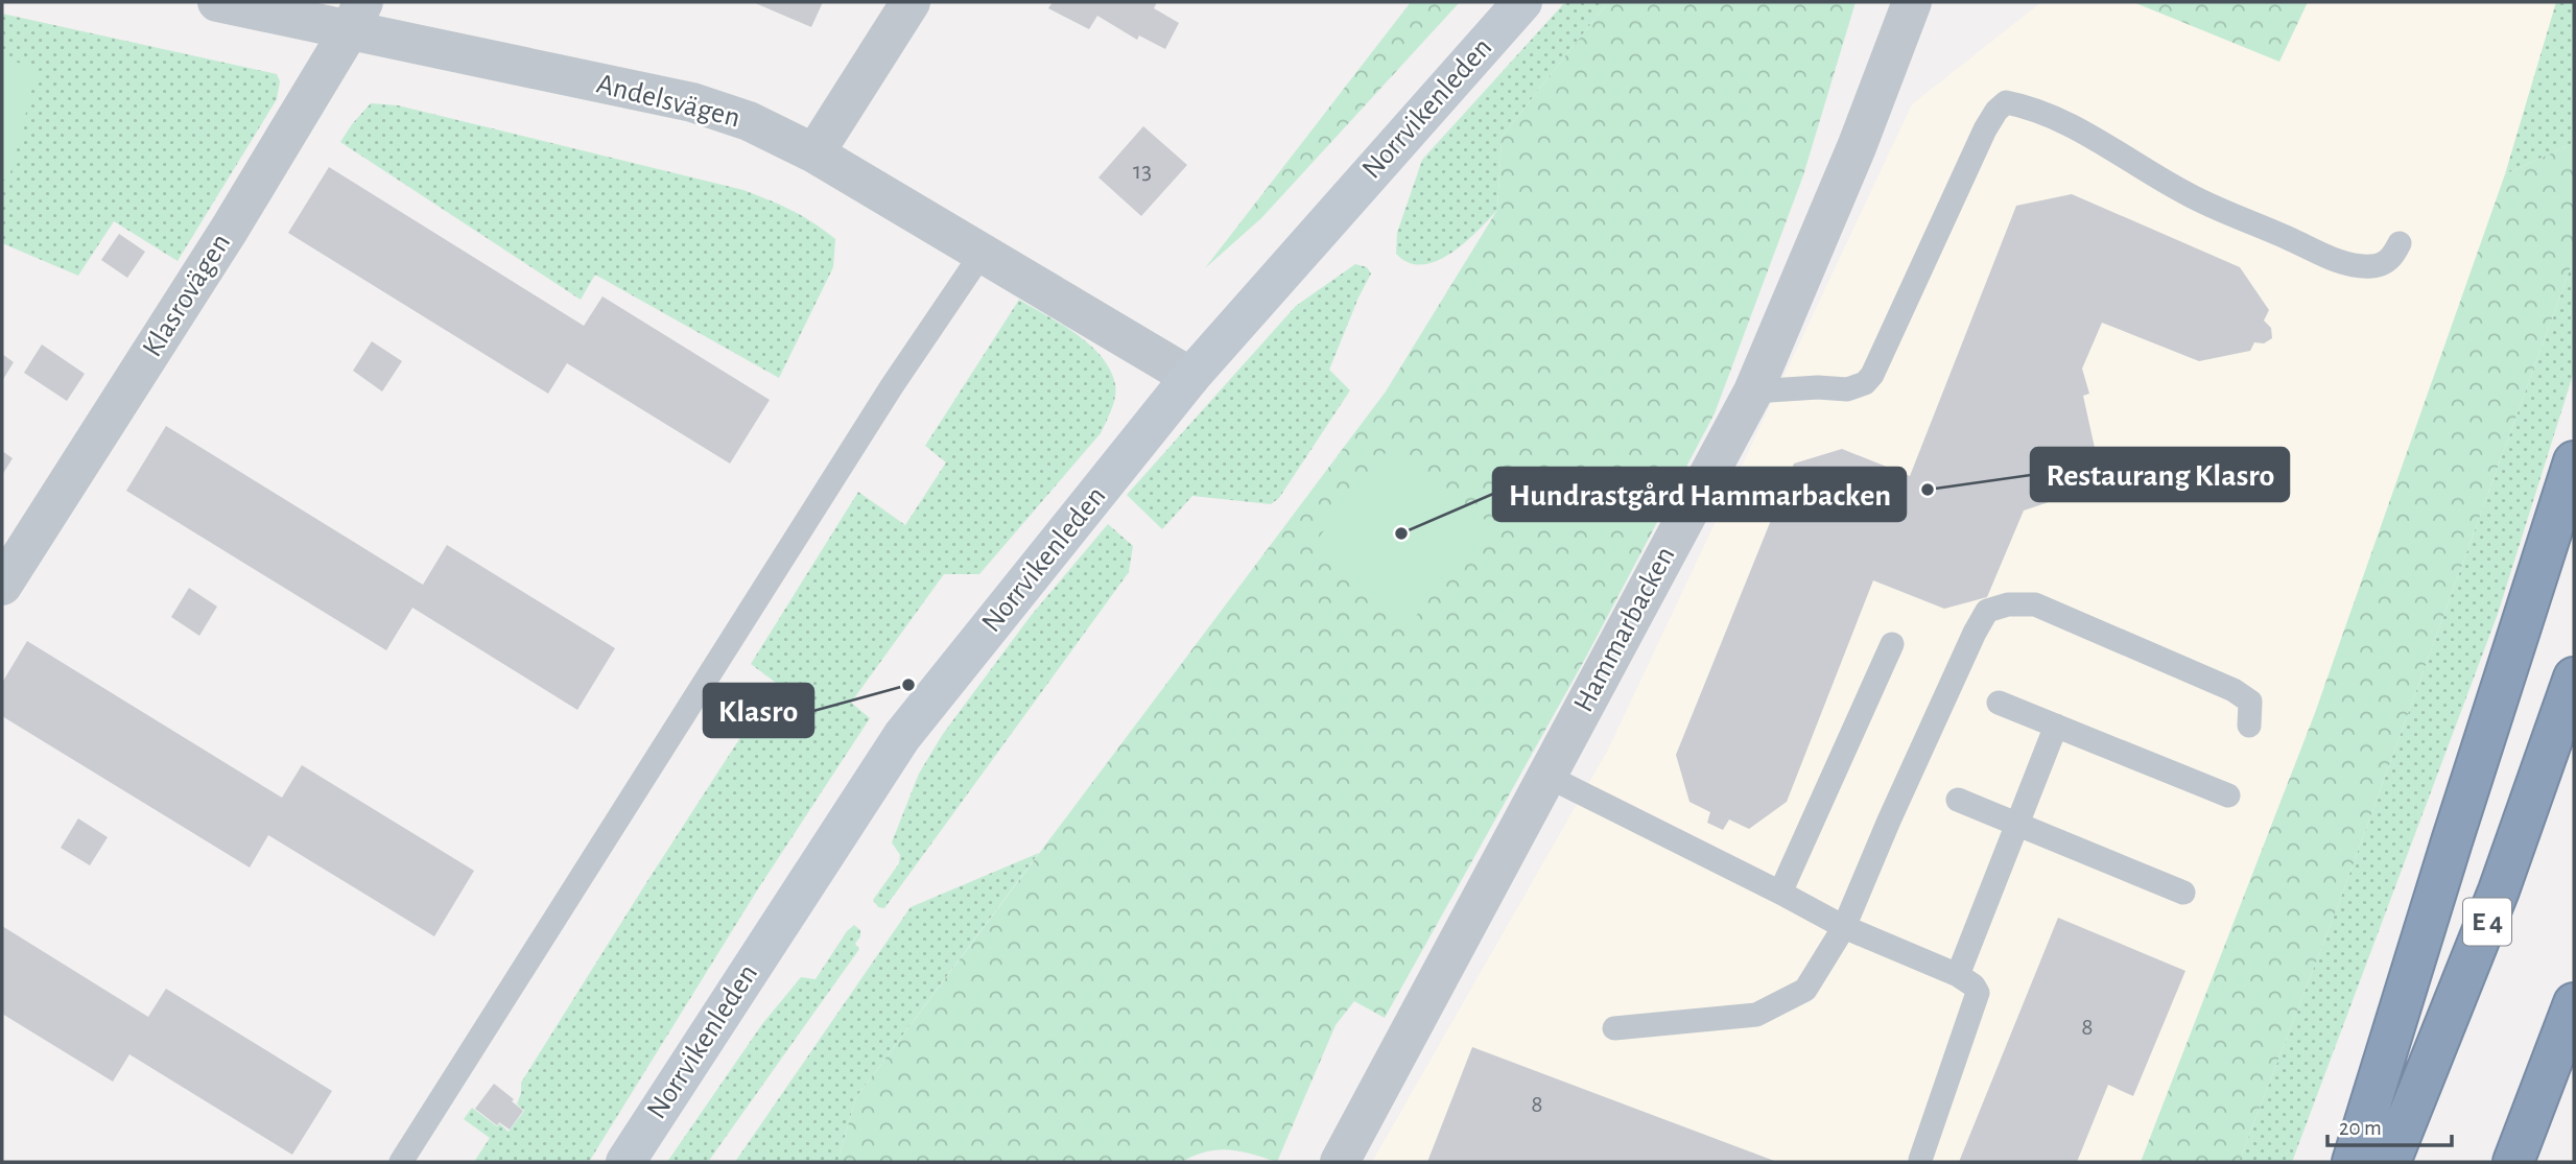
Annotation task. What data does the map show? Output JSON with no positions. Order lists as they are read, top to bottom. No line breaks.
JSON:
{"streets":{"highway":["E 4"],"main road":["Norrvikenleden"],"street":["Andelsvägen","Klasrovägen","Hammarbacken"]},"crossings":[["Andelsvägen","Norrvikenleden"],["Andelsvägen","Klasrovägen"]],"places":["Restaurang Klasro","Hundrastgård Hammarbacken","Klasro"],"house_numbers":["13","8","8"],"scale_bar":"20 m"}
